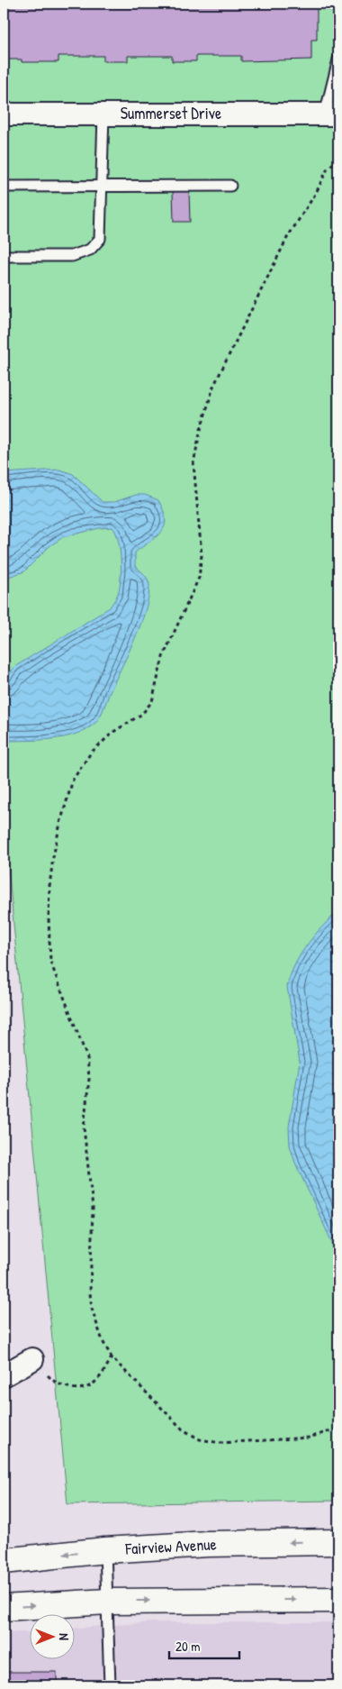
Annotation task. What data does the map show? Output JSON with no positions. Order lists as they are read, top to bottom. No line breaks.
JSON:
{"streets":{"street":["Summerset Drive","Fairview Avenue"]},"scale_bar":"20 m","north":"right"}
